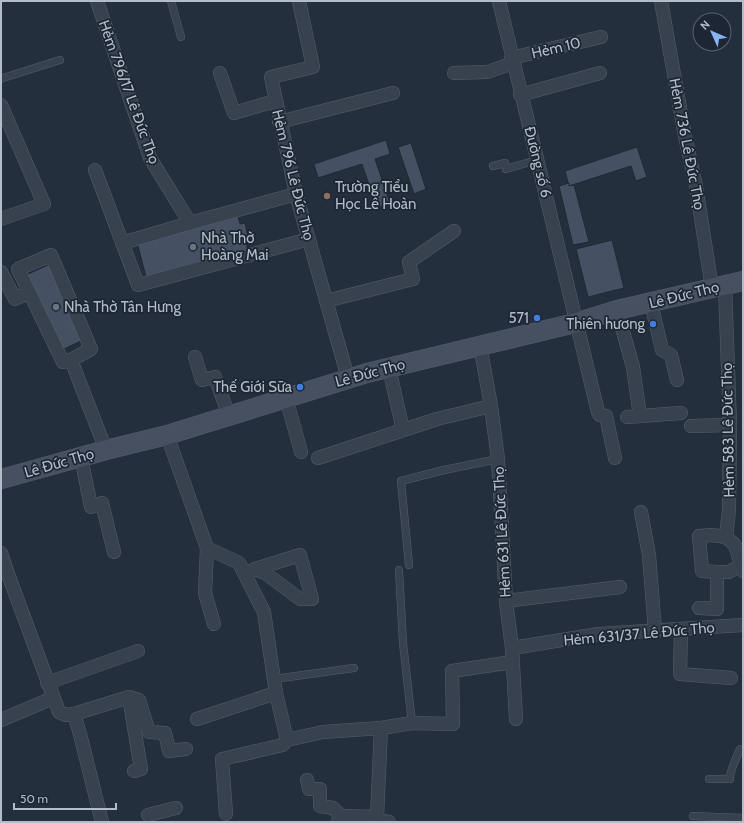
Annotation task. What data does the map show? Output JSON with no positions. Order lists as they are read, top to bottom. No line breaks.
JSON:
{"streets":{"main road":["Lê Đức Thọ"],"street":["Hẻm 10","Hẻm 796/17 Lê Đức Thọ","Hẻm 736 Lê Đức Thọ","Đường số 6","Hẻm 796 Lê Đức Thọ","Hẻm 583 Lê Đức Thọ","Hẻm 631 Lê Đức Thọ","Hẻm 631/37 Lê Đức Thọ"]},"crossings":[["Hẻm 10","Đường số 6"],["Hẻm 736 Lê Đức Thọ","Lê Đức Thọ"],["Hẻm 736 Lê Đức Thọ","Hẻm 583 Lê Đức Thọ"],["Đường số 6","Lê Đức Thọ"],["Hẻm 796 Lê Đức Thọ","Lê Đức Thọ"],["Lê Đức Thọ","Hẻm 583 Lê Đức Thọ"],["Lê Đức Thọ","Hẻm 631 Lê Đức Thọ"],["Hẻm 631 Lê Đức Thọ","Hẻm 631/37 Lê Đức Thọ"]],"places":["Trường Tiểu Học Lê Hoàn","Nhà Thờ Hoàng Mai","Nhà Thờ Tân Hưng","571","Thiên hương","Thế Giới Sữa"],"scale_bar":"50 m","north":"top left"}
